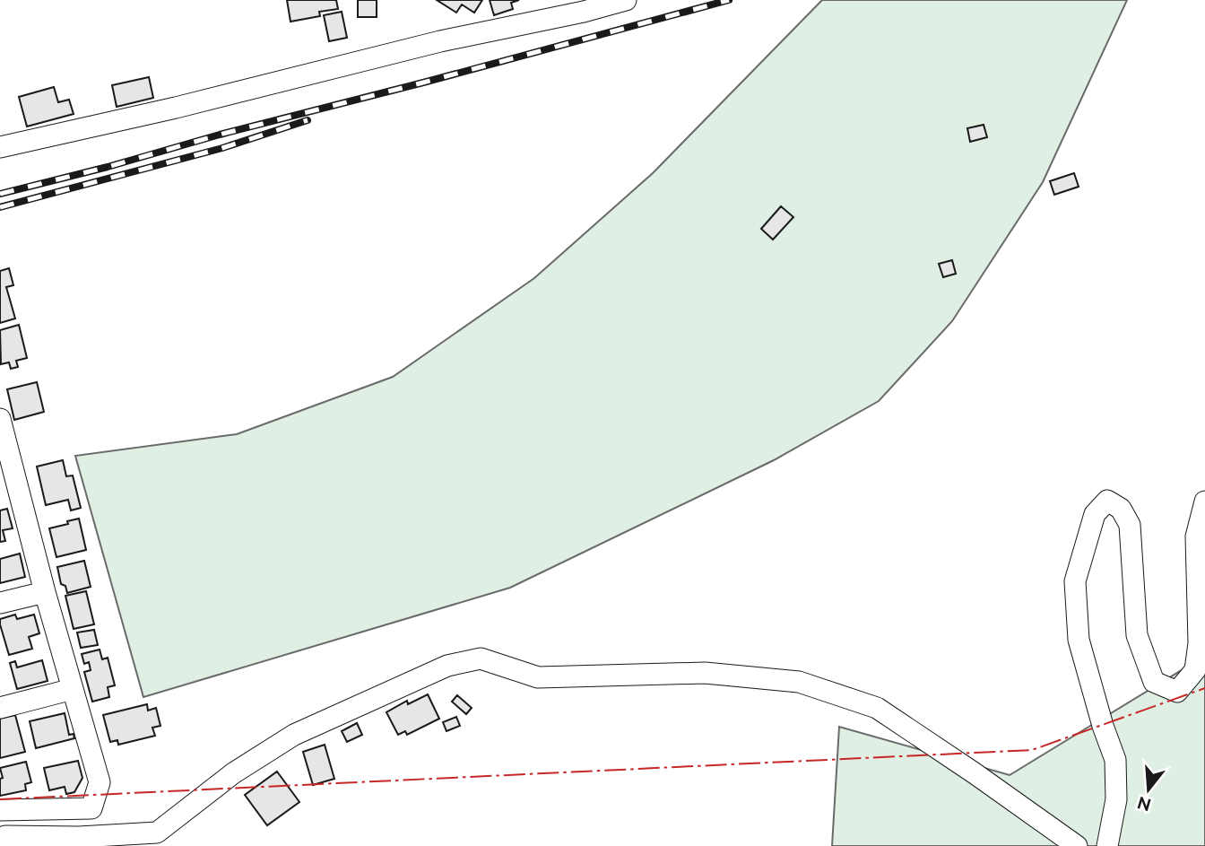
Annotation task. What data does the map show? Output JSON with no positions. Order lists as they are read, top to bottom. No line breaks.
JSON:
{"north":"bottom"}
